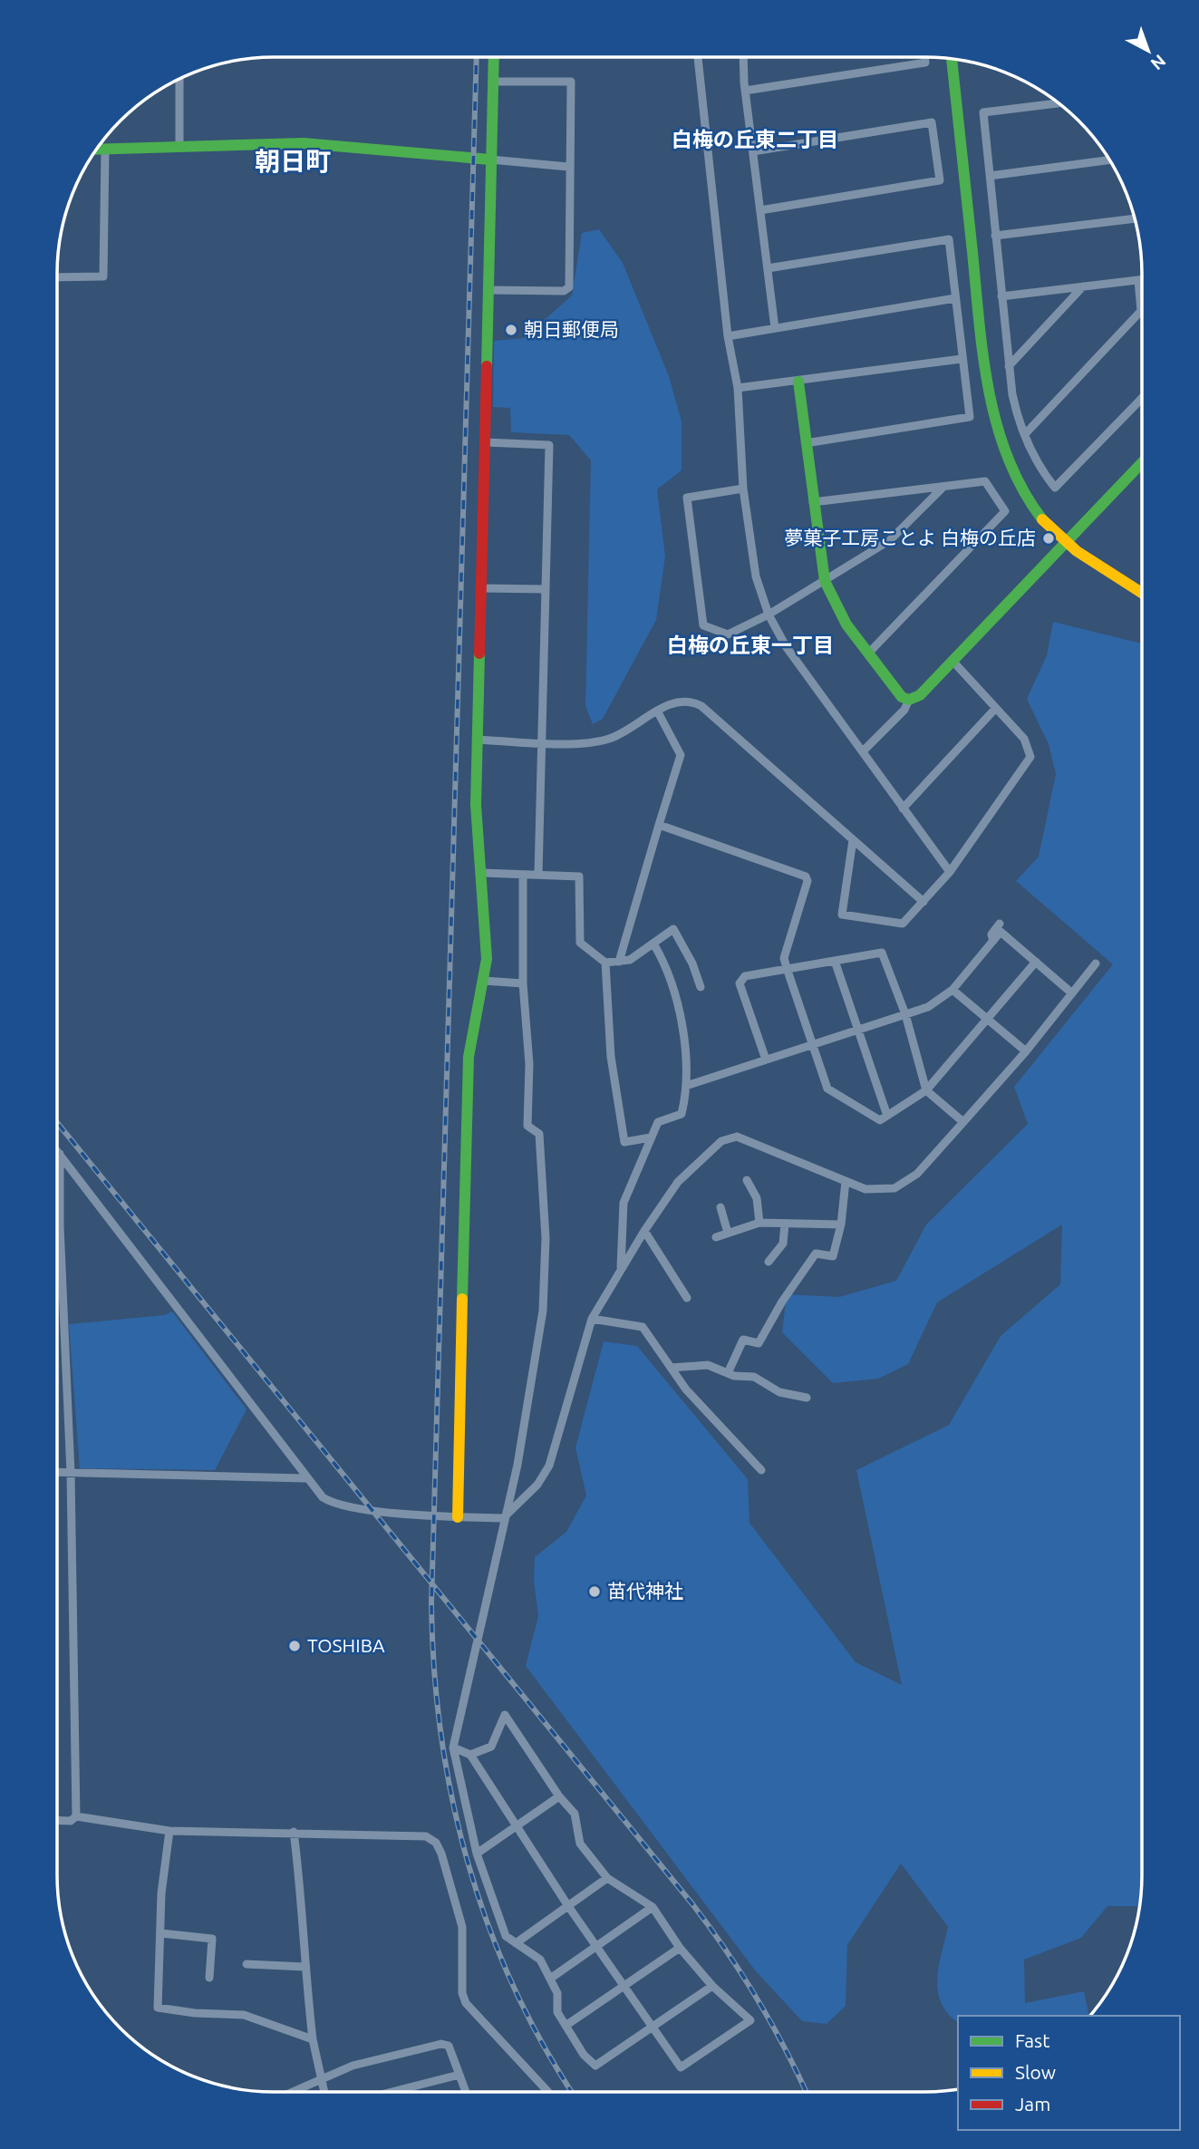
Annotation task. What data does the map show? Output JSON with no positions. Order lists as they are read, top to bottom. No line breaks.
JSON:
{"districts":["白梅の丘東二丁目","朝日町","白梅の丘東一丁目"],"places":["朝日郵便局","夢菓子工房ことよ 白梅の丘店","苗代神社","TOSHIBA"],"legend":["Fast","Slow","Jam"],"north":"bottom right"}
